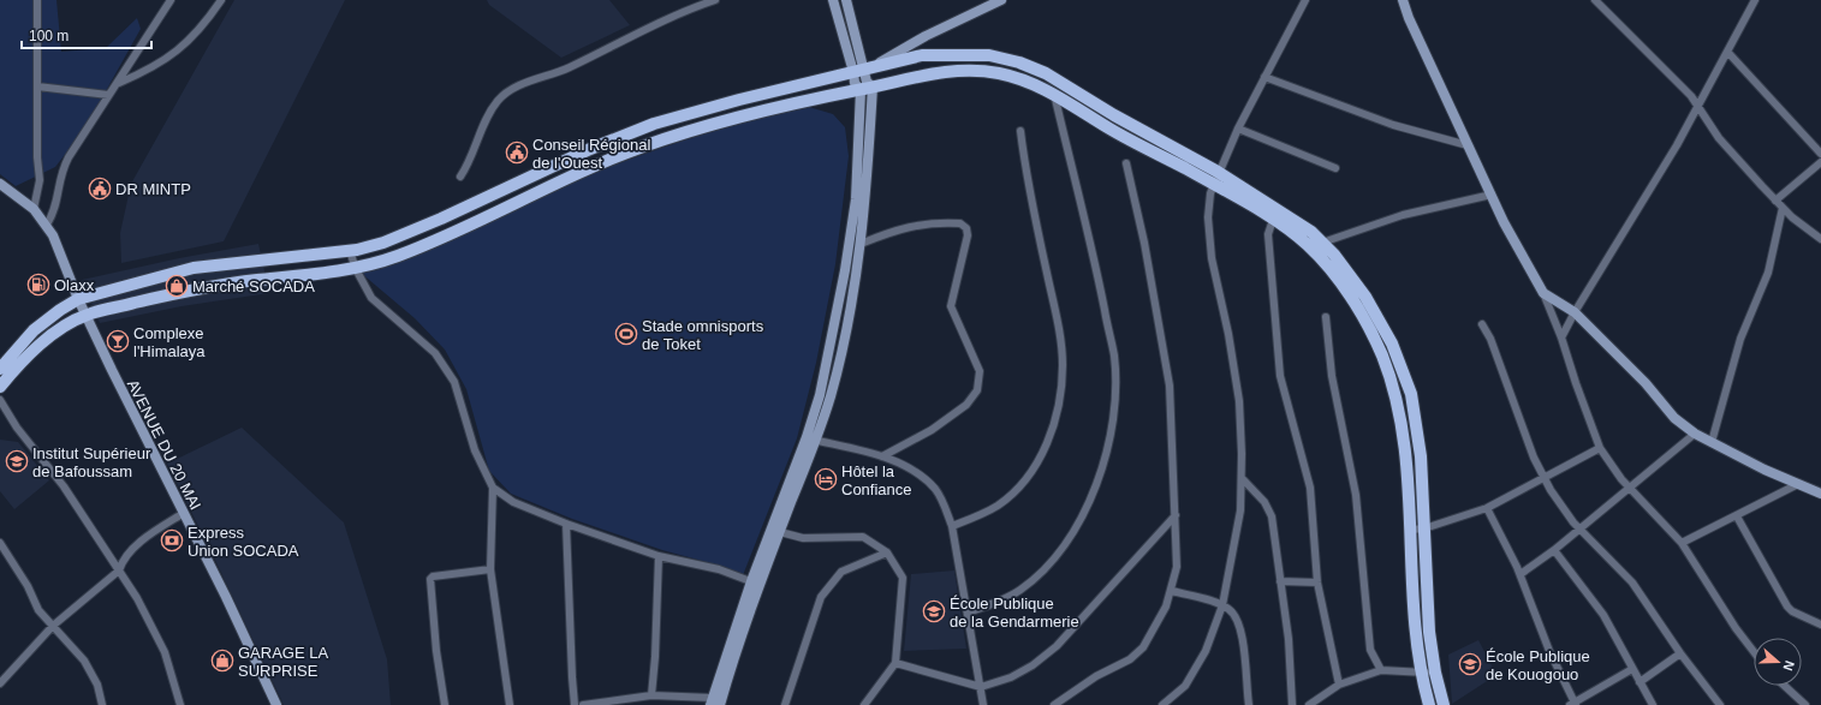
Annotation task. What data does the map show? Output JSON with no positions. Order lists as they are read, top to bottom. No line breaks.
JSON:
{"streets":{"street":["AVENUE DU 20 MAI"]},"places":{"public building":["Conseil Régional de l'Ouest","DR MINTP"],"fuel station":["Olaxx"],"shop":["Marché SOCADA","GARAGE LA SURPRISE"],"sports":["Stade omnisports de Toket"],"bar":["Complexe l'Himalaya"],"school or university":["Institut Supérieur de Bafoussam","École Publique de la Gendarmerie","École Publique de Kouogouo"],"hotel":["Hôtel la Confiance"],"bank":["Express Union SOCADA"]},"scale_bar":"100 m","north":"right"}
